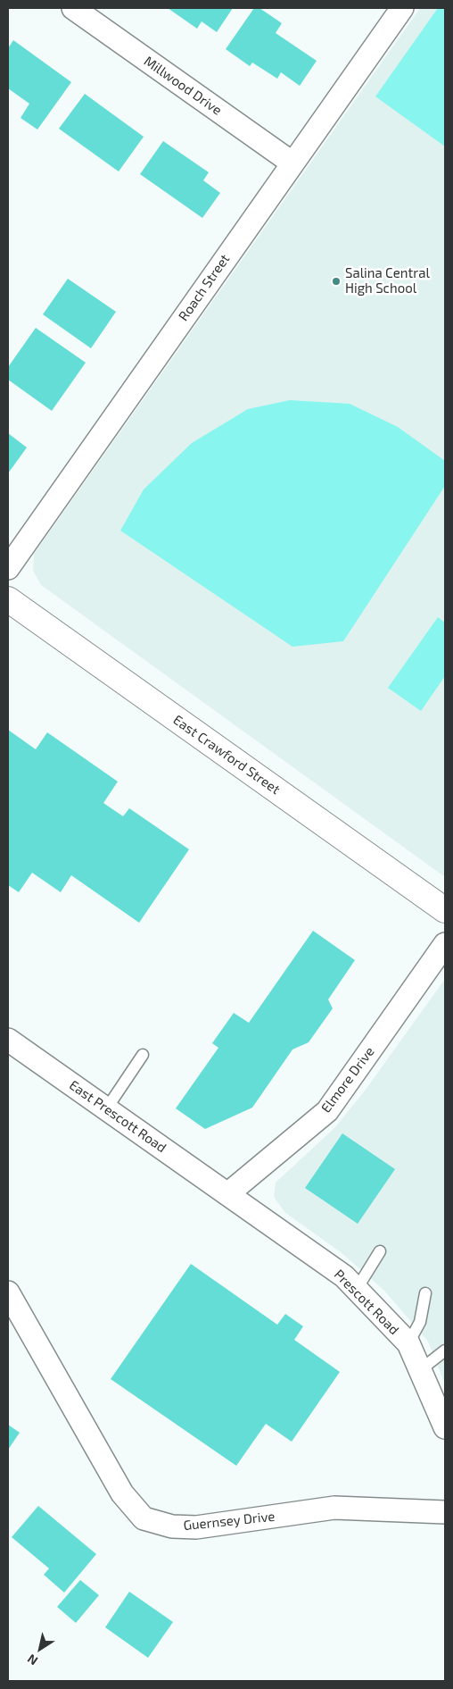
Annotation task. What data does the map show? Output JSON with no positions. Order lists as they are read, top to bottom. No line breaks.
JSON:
{"streets":{"main road":["East Crawford Street"],"street":["Millwood Drive","Roach Street","Elmore Drive","East Prescott Road","Prescott Road","Guernsey Drive"]},"crossings":[["Millwood Drive","Roach Street"],["Elmore Drive","East Prescott Road"],["Elmore Drive","Prescott Road"],["East Prescott Road","Prescott Road"]],"places":["Salina Central High School"],"north":"bottom left"}
